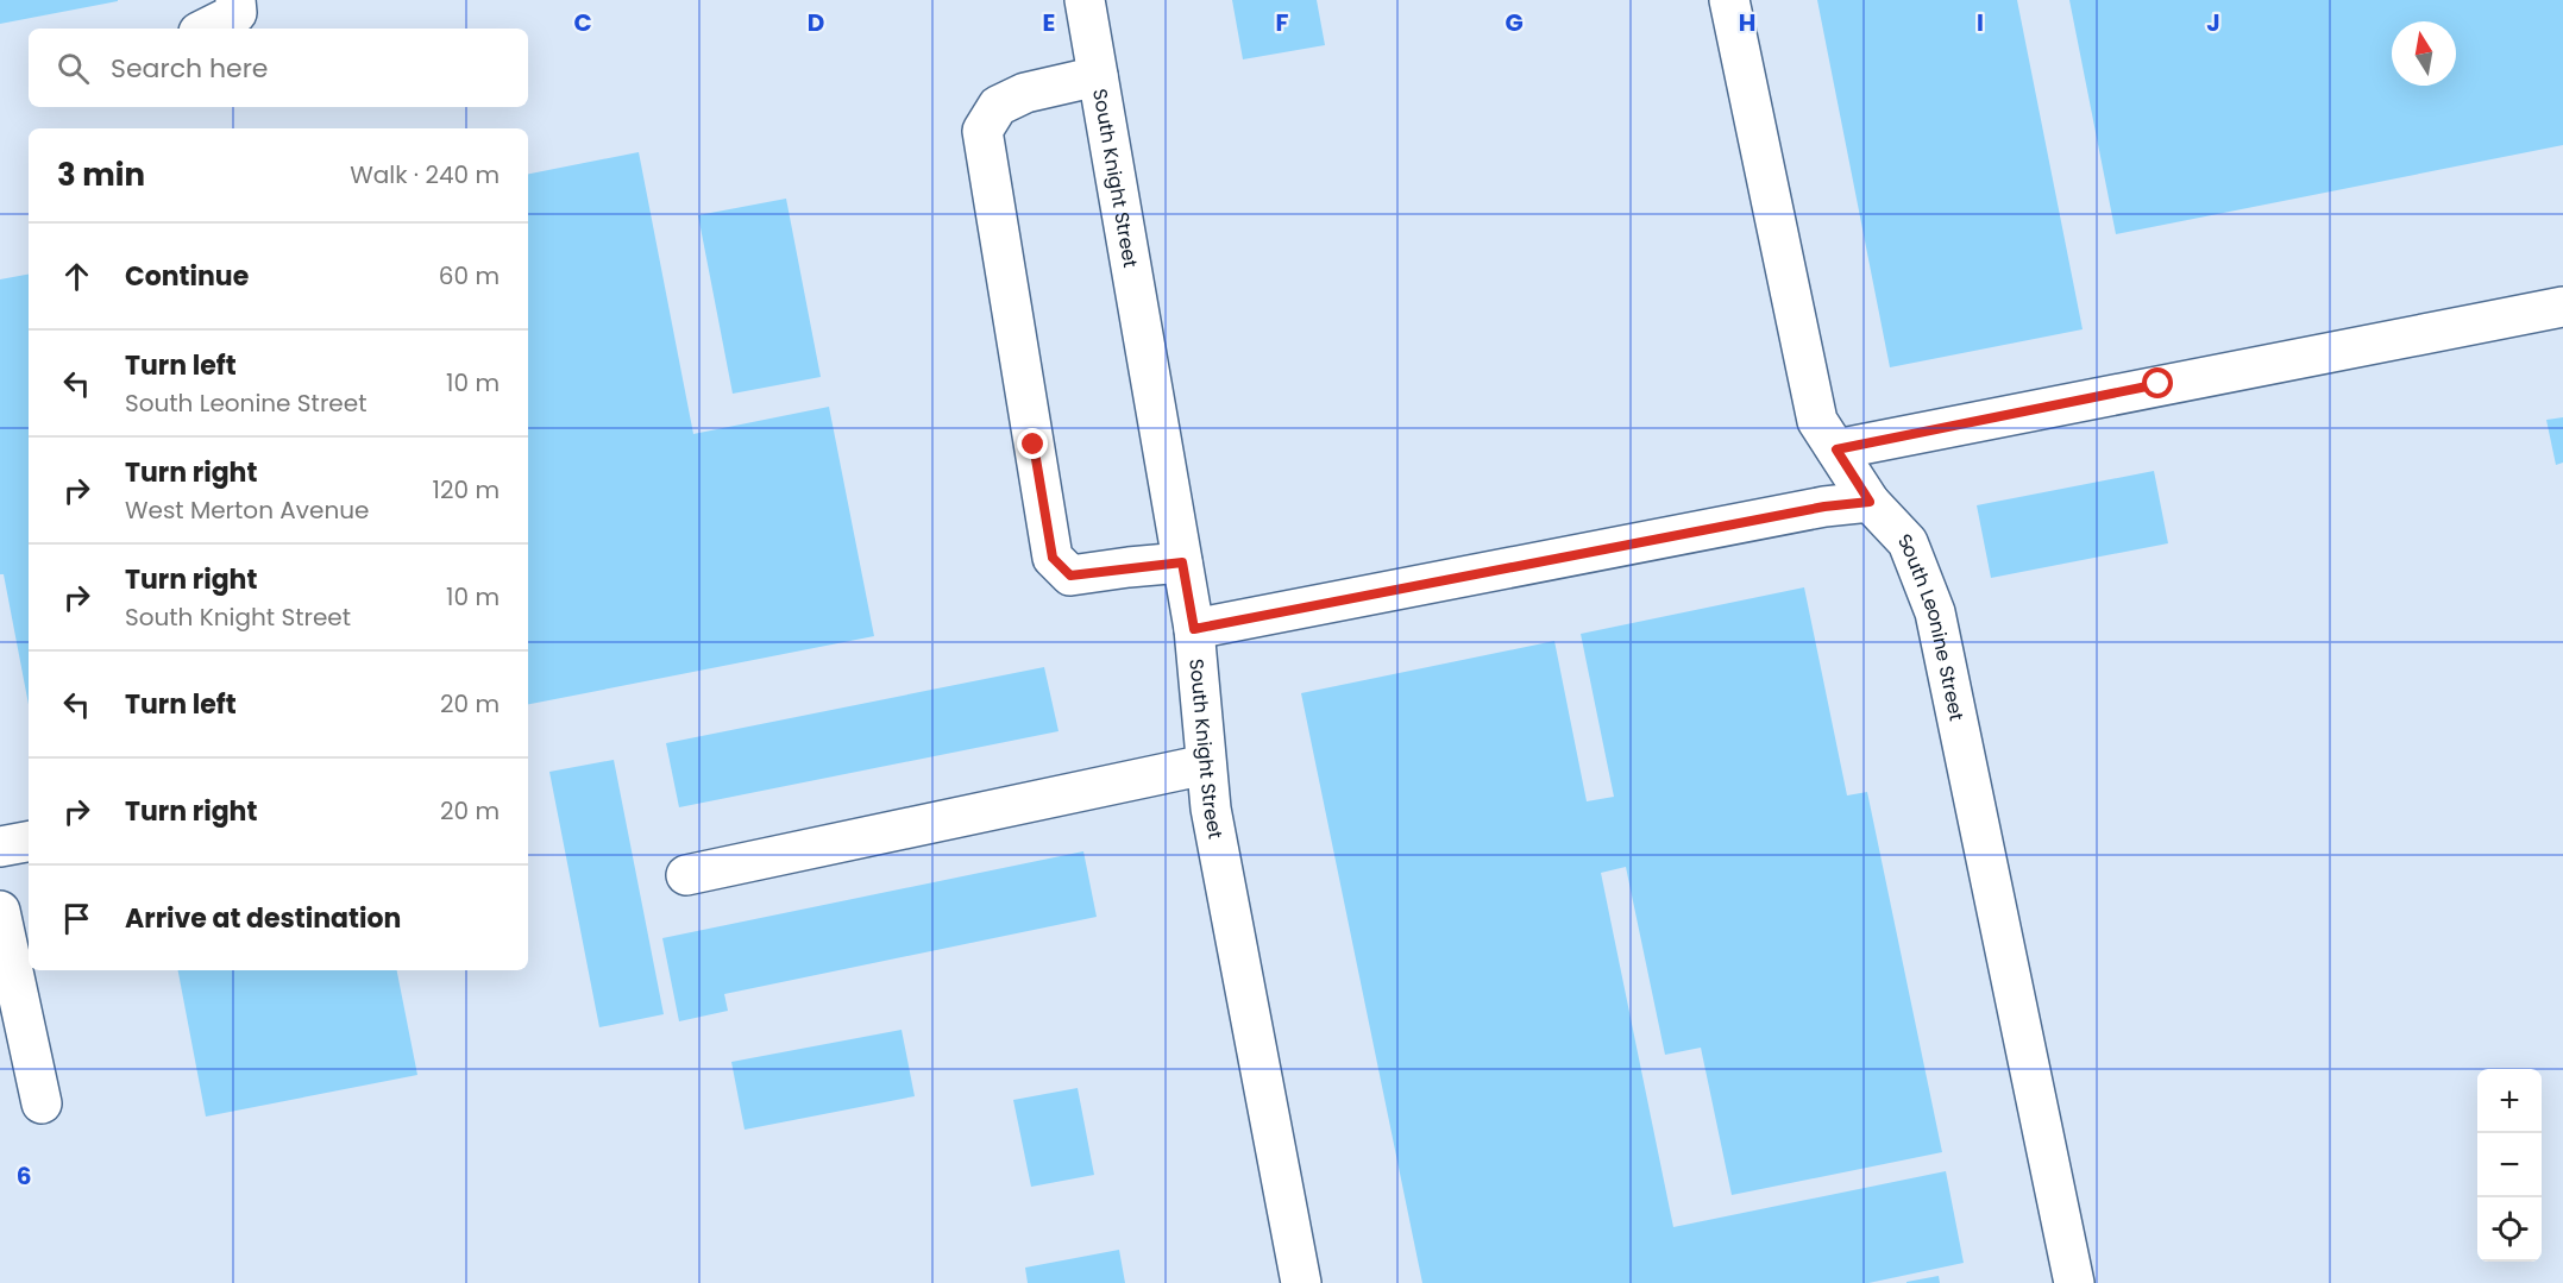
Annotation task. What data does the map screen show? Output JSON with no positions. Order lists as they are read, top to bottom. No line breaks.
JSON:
{"streets":{"street":["South Knight Street","South Leonine Street"]},"north":"top","page":{"search":"Search here","heading":["3 min","Walk · 240 m"],"list":[["Continue","60 m"],["Turn left","South Leonine Street","10 m"],["Turn right","West Merton Avenue","120 m"],["Turn right","South Knight Street","10 m"],["Turn left","20 m"],["Turn right","20 m"],"Arrive at destination"],"map_buttons":["+","−"]},"grid":{"columns":["C","D","E","F","G","H","I","J"],"rows":["6"]}}
